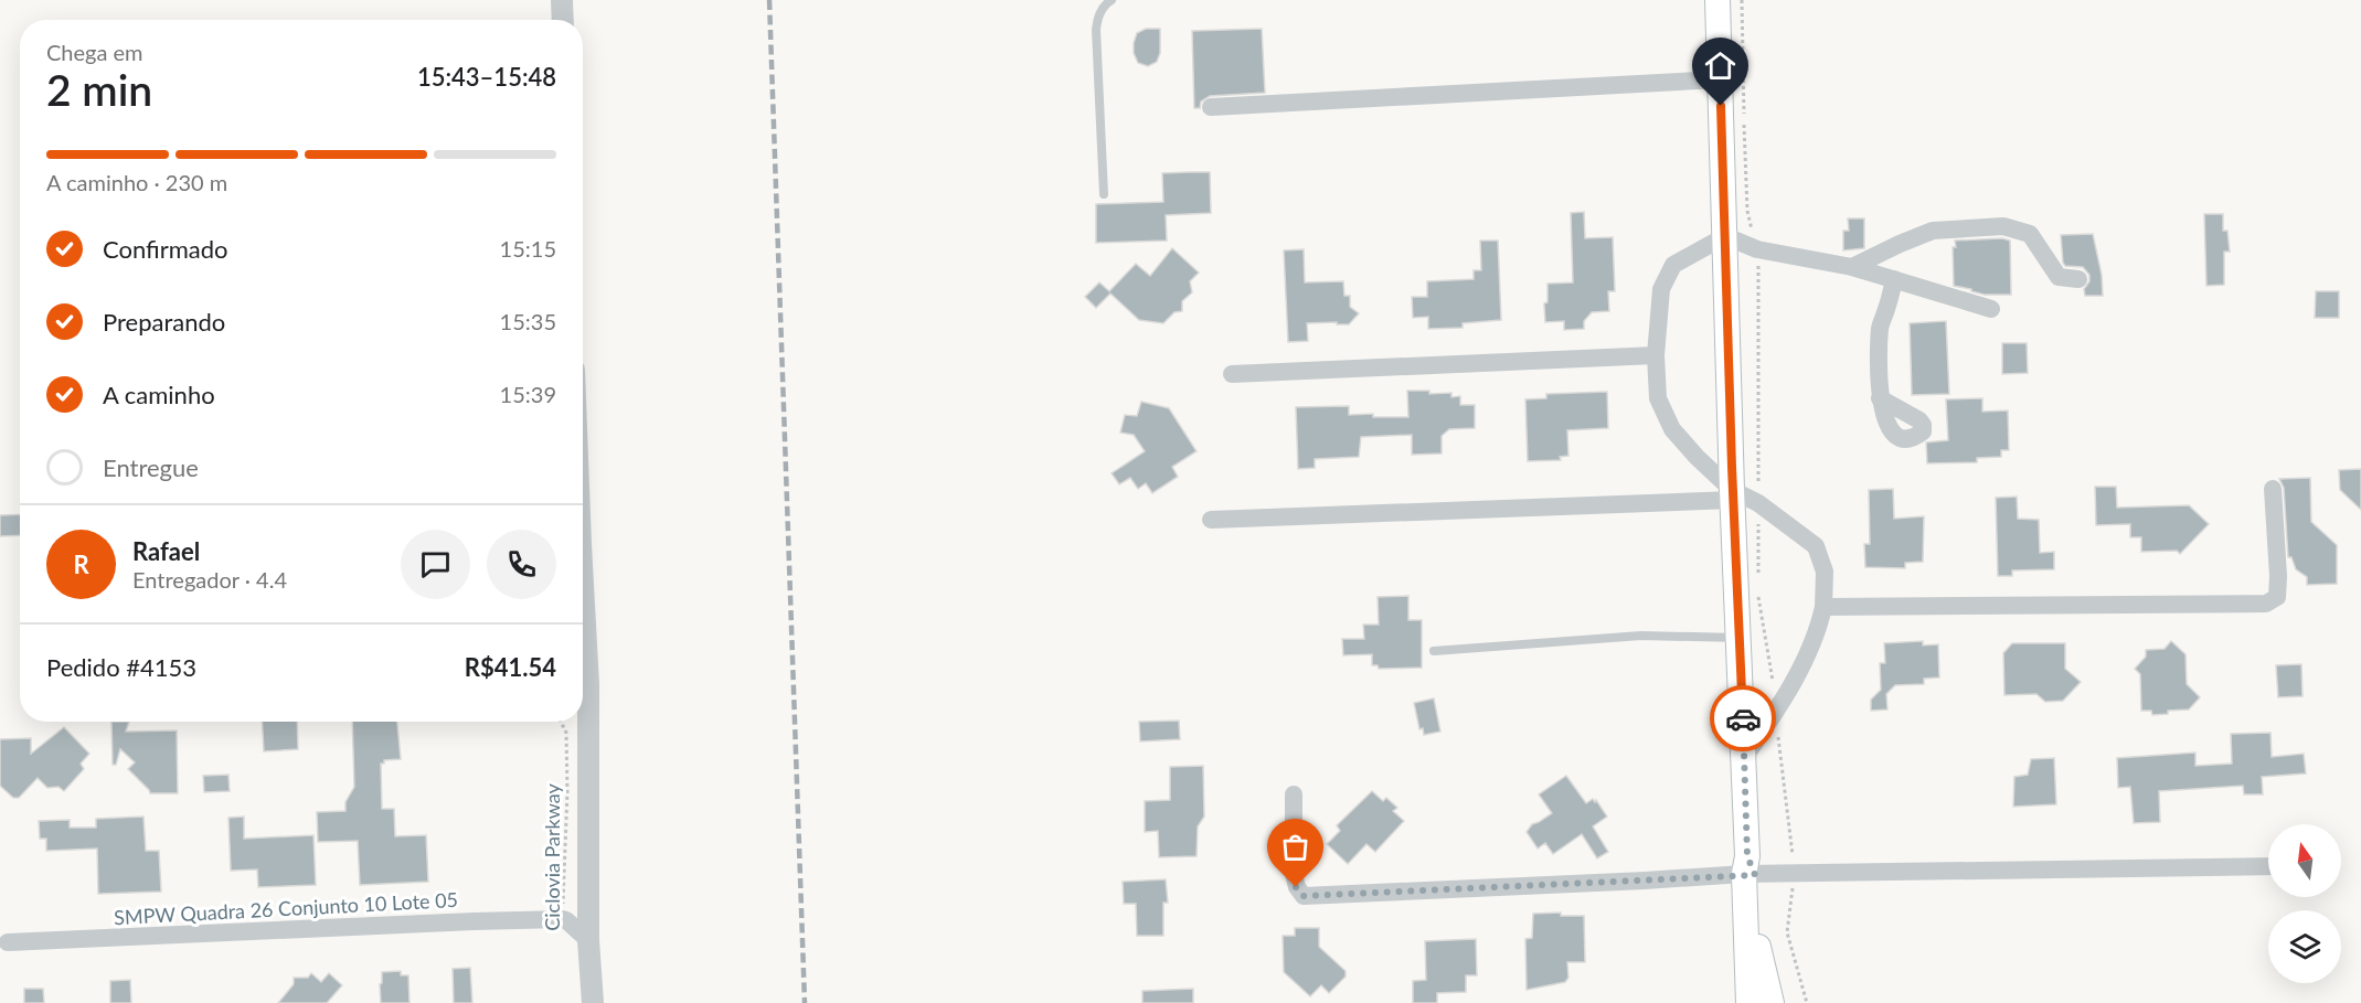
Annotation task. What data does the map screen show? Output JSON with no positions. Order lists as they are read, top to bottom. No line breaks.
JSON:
{"streets":{"street":["SMPW Quadra 26 Conjunto 10 Lote 05"],"path":["Ciclovia Parkway"]},"crossings":[["Ciclovia Parkway","SMPW Quadra 26 Conjunto 10 Lote 05"]],"north":"top","page":{"heading":["2 min","Chega em","15:43–15:48"],"panel":["Rafael","Entregador · 4.4","Pedido #4153","R$41.54"],"bar":"A caminho · 230 m","list":[["Confirmado","15:15"],["Preparando","15:35"],["A caminho","15:39"],"Entregue"],"round":"R"}}
